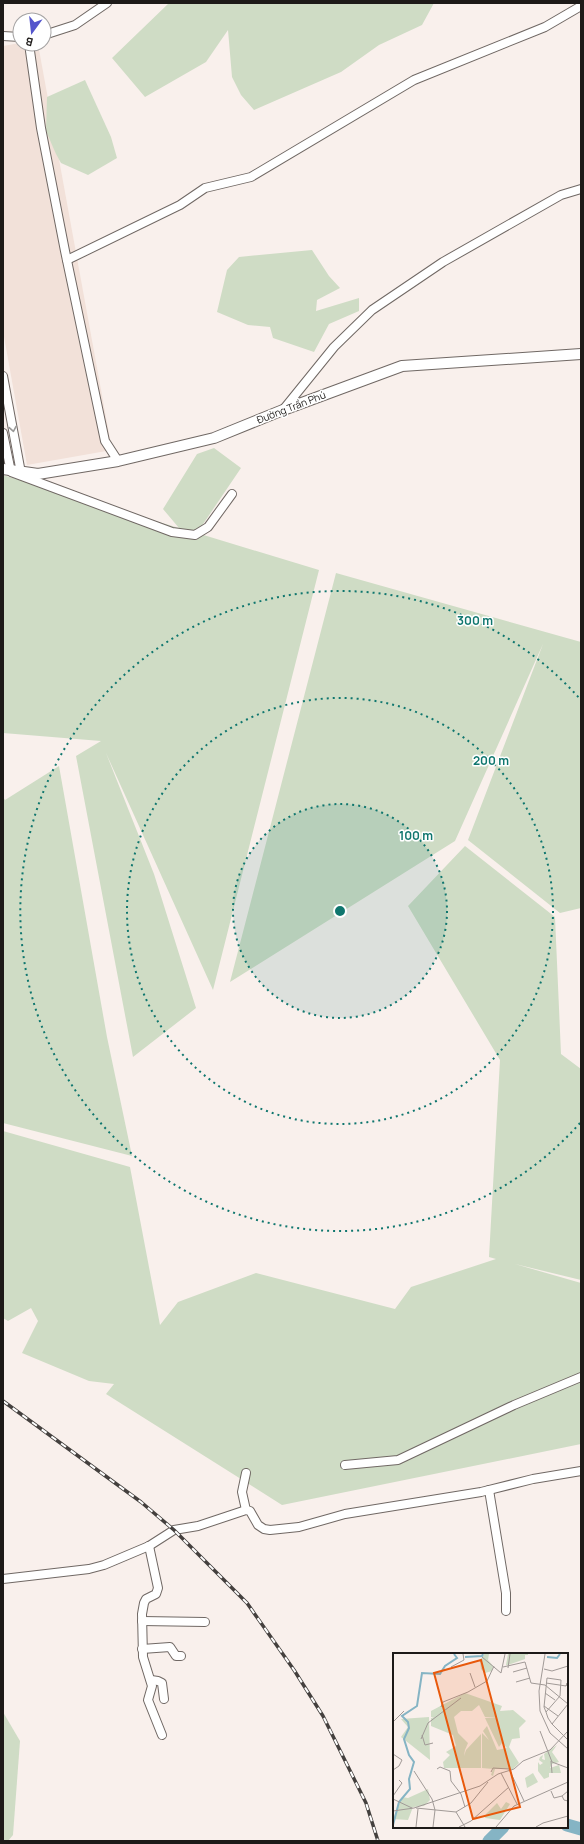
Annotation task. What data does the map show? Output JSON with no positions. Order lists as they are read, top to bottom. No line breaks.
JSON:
{"streets":{"main road":["Đường Trần Phú"]},"north":"bottom","rings":["300 m","200 m","100 m"]}
